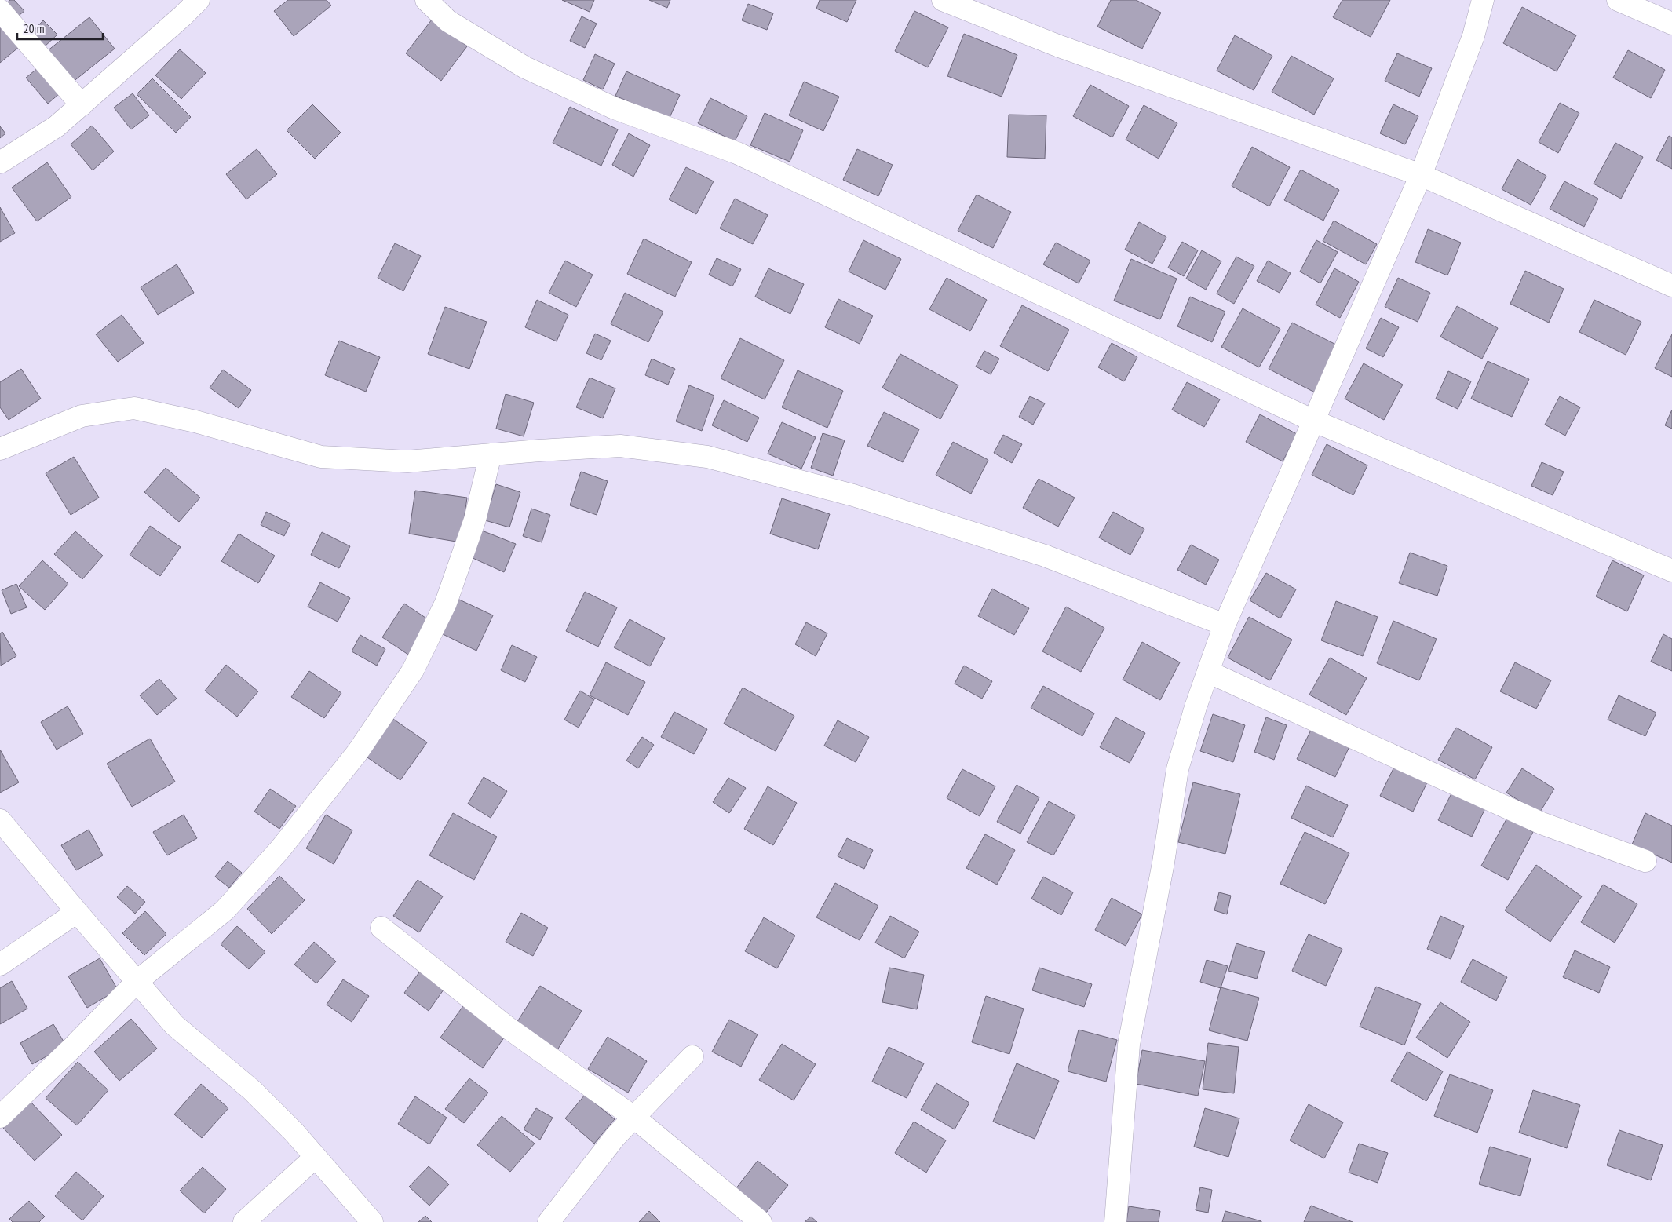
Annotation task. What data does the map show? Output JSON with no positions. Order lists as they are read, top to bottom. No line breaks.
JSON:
{"scale_bar":"20 m"}
